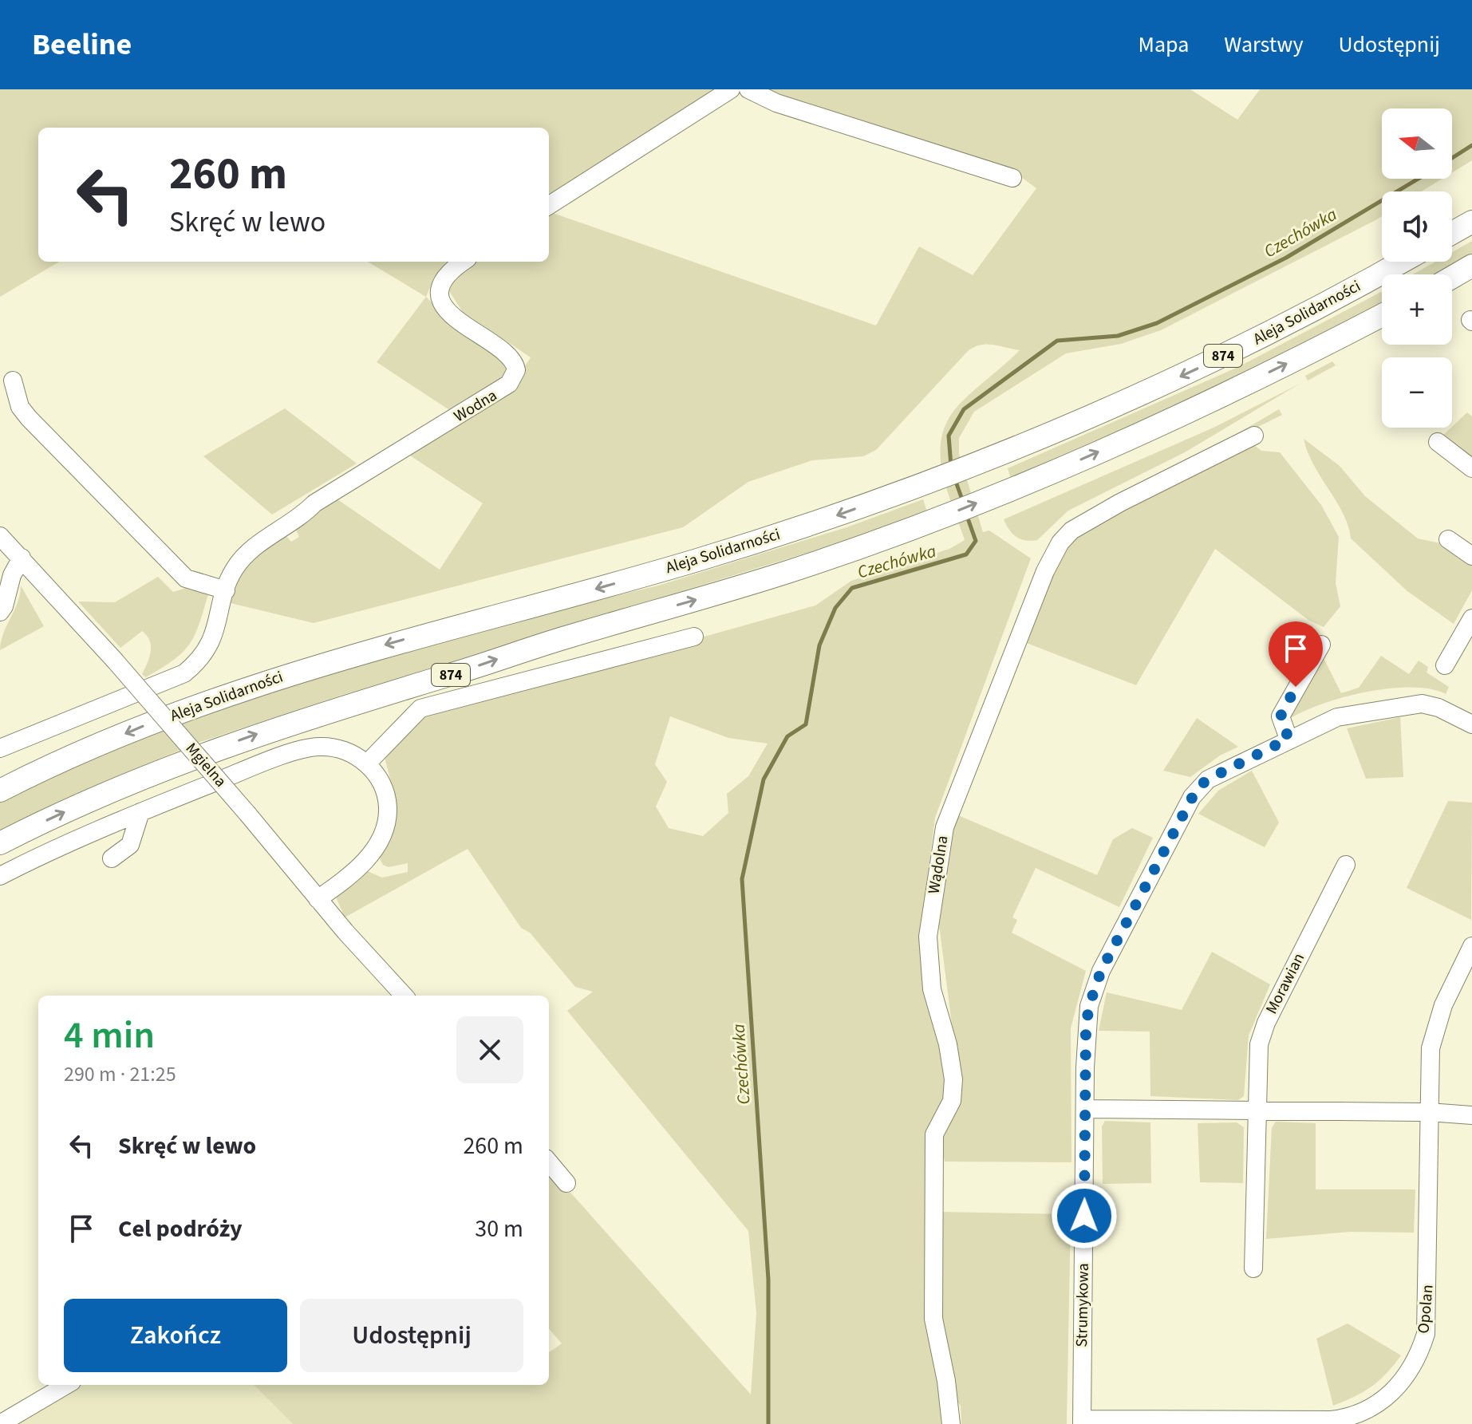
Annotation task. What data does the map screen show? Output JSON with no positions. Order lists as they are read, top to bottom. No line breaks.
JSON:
{"streets":{"main road":["Aleja Solidarności","874"],"street":["Wodna","Mgielna","Wądolna","Morawian","Strumykowa","Opolan"]},"crossings":[["Strumykowa","Opolan"]],"water":["Czechówka"],"north":"left","page":{"header":"Beeline","nav":["Mapa","Warstwy","Udostępnij"],"map_buttons":["+","−"],"turn":["260 m","Skręć w lewo"],"heading":["4 min","290 m · 21:25"],"list":[{"name":"Skręć w lewo","value":"260 m"},{"name":"Cel podróży","value":"30 m"}],"buttons":["Zakończ","Udostępnij"]}}
